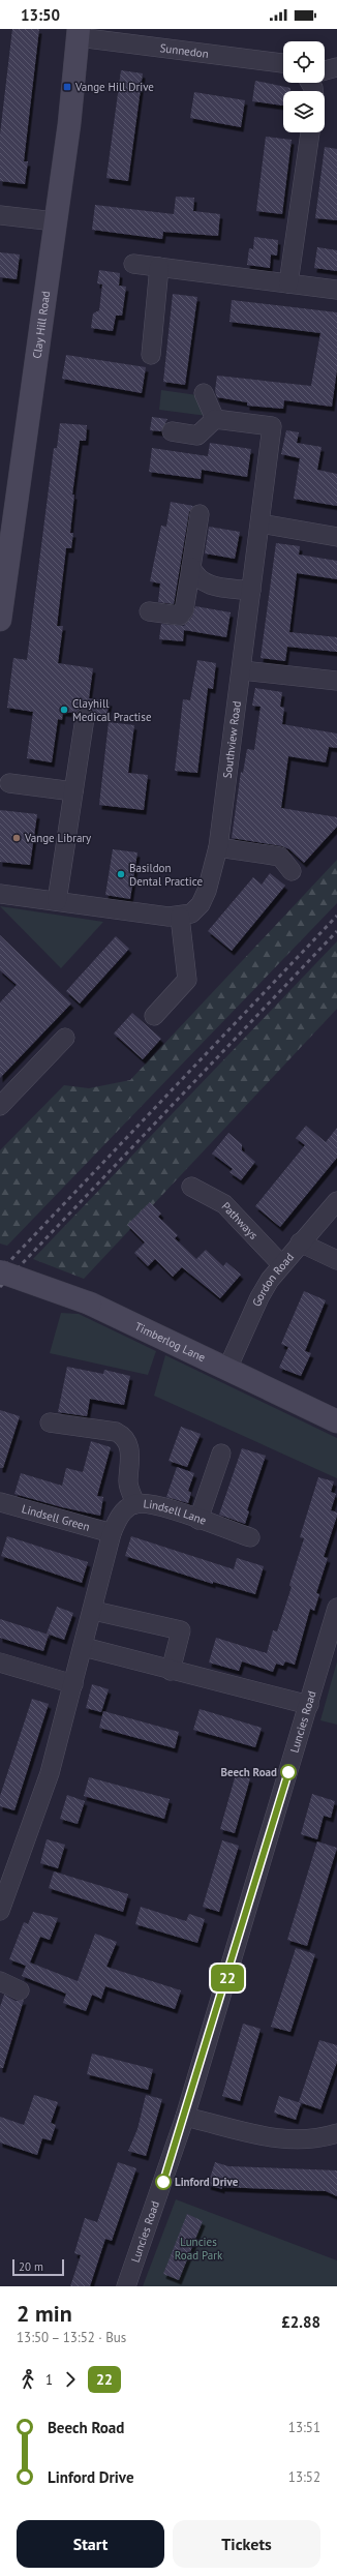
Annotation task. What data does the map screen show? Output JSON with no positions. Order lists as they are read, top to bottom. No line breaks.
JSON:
{"streets":{"street":["Sunnedon","Clay Hill Road","Southview Road","Pathways","Gordon Road","Timberlog Lane","Lindsell Lane","Lindsell Green","Luncies Road"]},"crossings":[["Sunnedon","Clay Hill Road"],["Pathways","Gordon Road"],["Gordon Road","Timberlog Lane"],["Lindsell Lane","Lindsell Green"]],"parks":["Luncies Road Park"],"places":{"transit":["Vange Hill Drive"],"other":["Clayhill Medical Practise","Vange Library","Basildon Dental Practice","Beech Road","Linford Drive"]},"lines":["bus line 22"],"scale_bar":"20 m","page":{"status":"13:50","on_map":"22","scale":"20 m","heading":["2 min","13:50 – 13:52 · Bus","£2.88"],"legs":["1","22"],"list":[{"name":"Beech Road","value":"13:51"},{"name":"Linford Drive","value":"13:52"}],"buttons":["Start","Tickets"]}}
